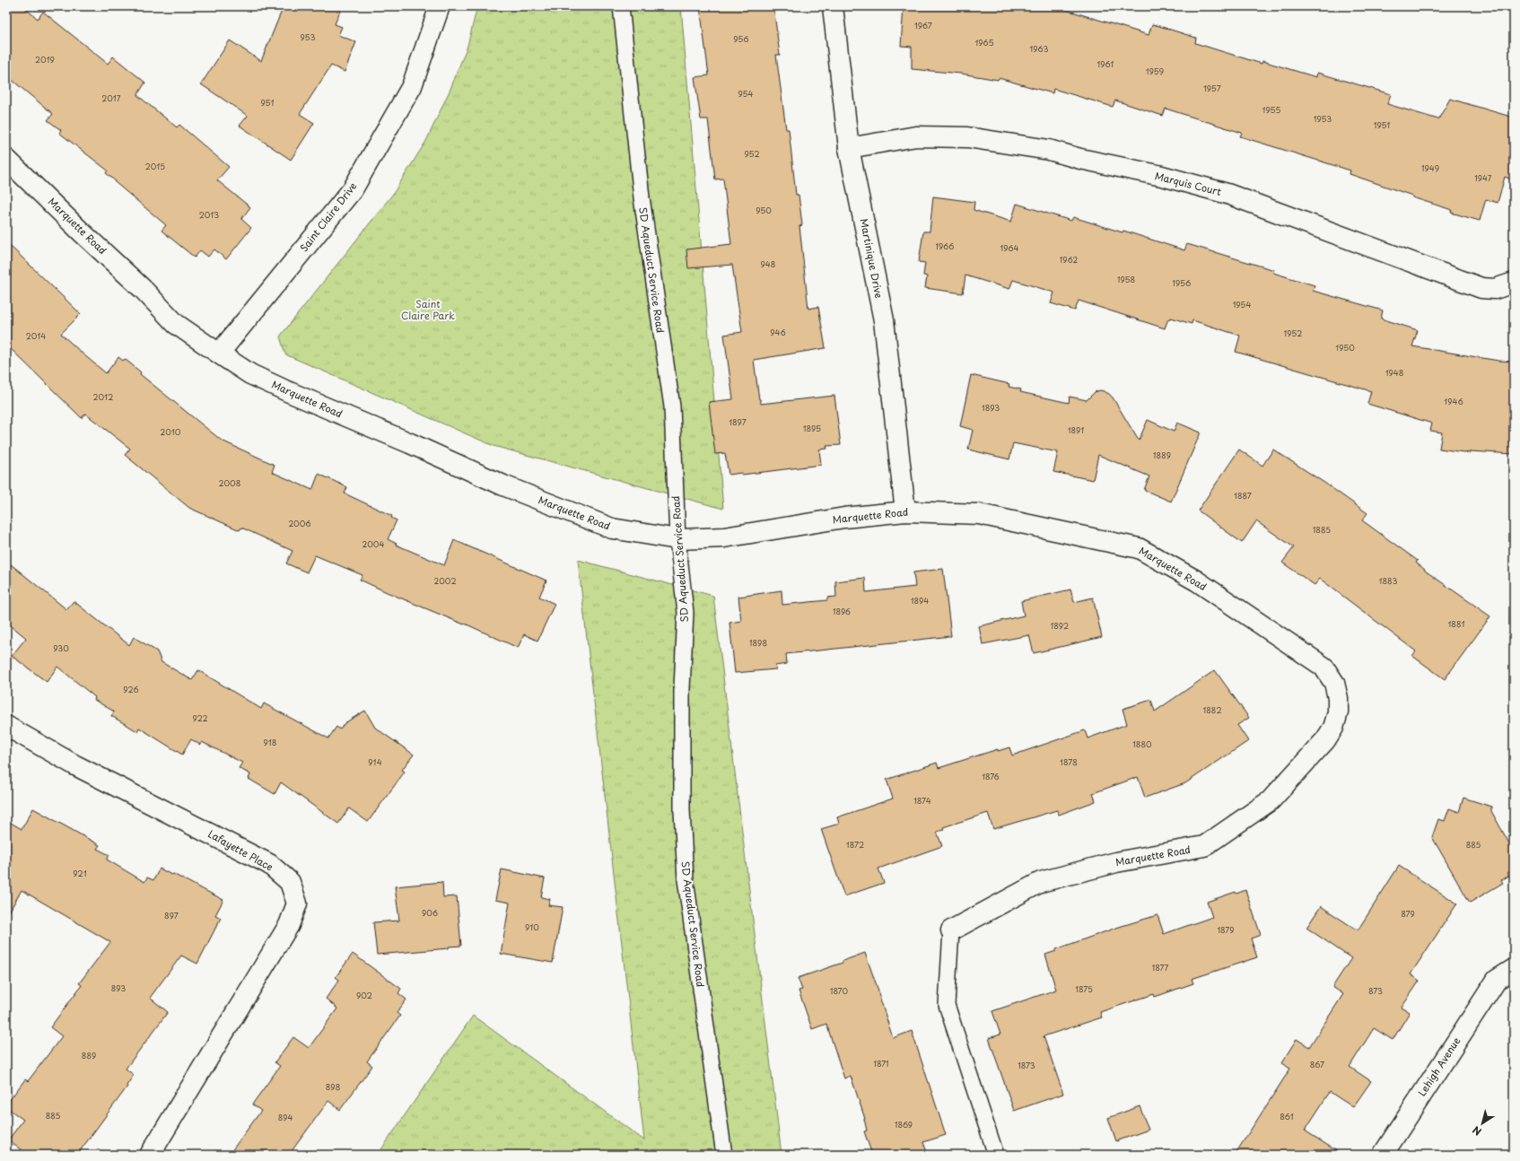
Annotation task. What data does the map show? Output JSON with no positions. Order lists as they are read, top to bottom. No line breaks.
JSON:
{"streets":{"street":["Marquis Court","Saint Claire Drive","Marquette Road","Martinique Drive","Lafayette Place","Lehigh Avenue"],"lane":["SD Aqueduct Service Road"]},"crossings":[["Marquis Court","Martinique Drive"],["Saint Claire Drive","Marquette Road"],["Marquette Road","Martinique Drive"],["Marquette Road","SD Aqueduct Service Road"]],"parks":["Saint Claire Park"],"house_numbers":["1967","953","956","1965","1963","2019","1961","1959","1957","954","2017","951","1955","1953","1951","952","2015","1949","1947","950","2013","1966","1964","1962","948","1958","1956","1954","946","1952","2014","1950","1948","2012","1946","1893","1897","1895","1891","2010","1889","2008","1887","2006","1885","2004","2002","1883","1894","1896","1881","1892","1898","930","926","1882","922","918","1880","914","1878","1876","1874","1872","885","921","906","879","897","910","1879","1877","893","1875","1870","873","902","889","1871","867","1873","898","885","861","894","1869"],"north":"bottom left"}
